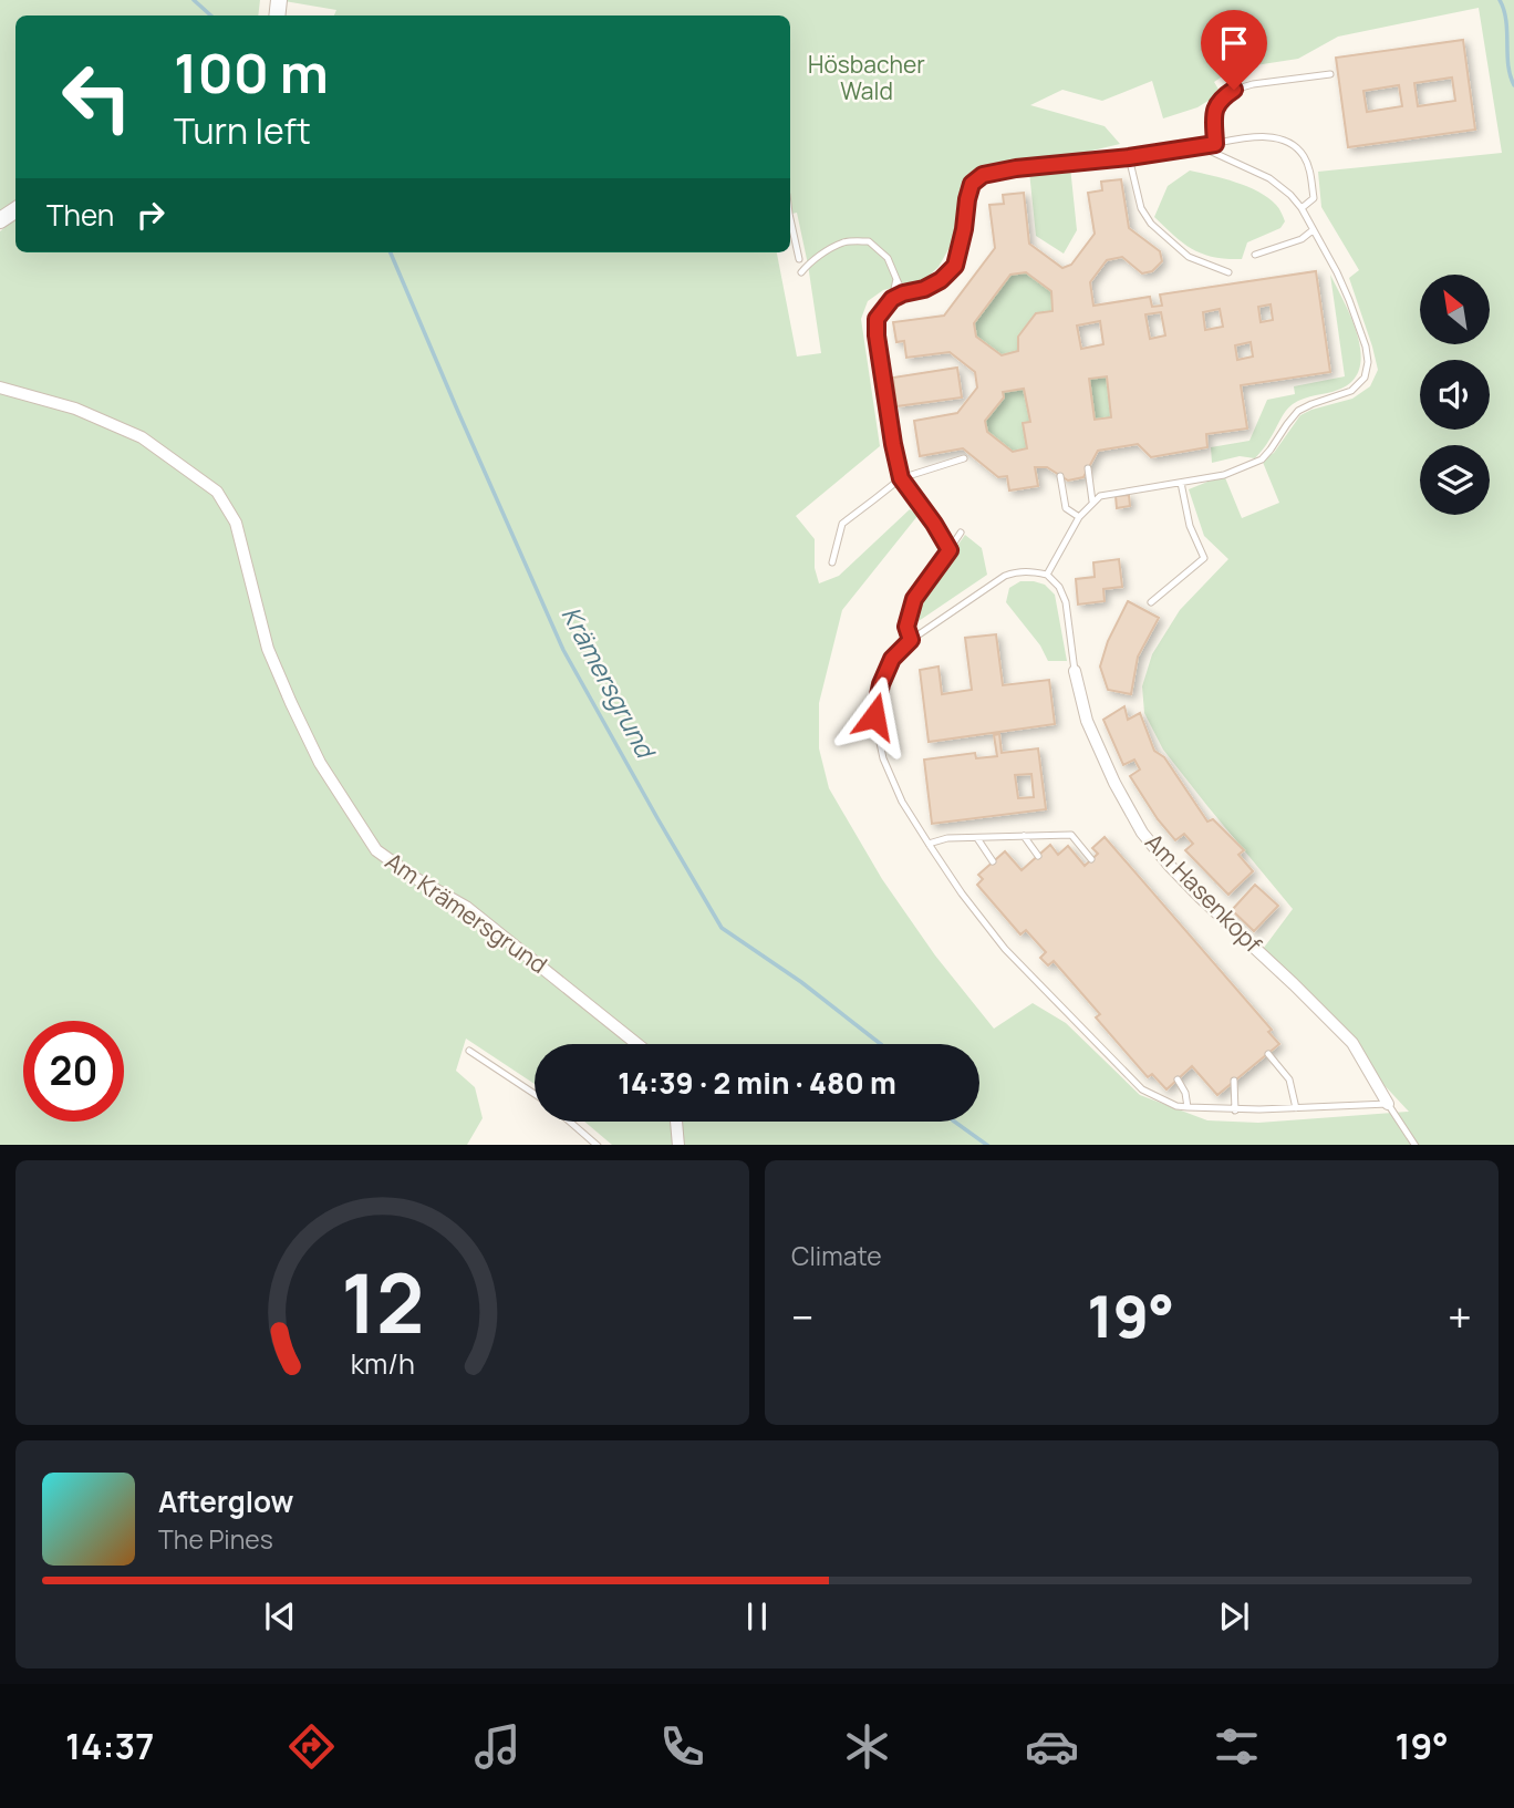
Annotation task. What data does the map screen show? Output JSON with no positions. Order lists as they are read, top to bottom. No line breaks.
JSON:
{"streets":{"street":["Am Hasenkopf","Am Krämersgrund"]},"water":["Krämersgrund"],"parks":["Hösbacher Wald"],"north":"top left","page":{"turn":["100 m","Turn left"],"then":"Then","limit":"20","trip":"14:39 · 2 min · 480 m","tile":"Climate","heat":["−","19°","+"],"song":["Afterglow","The Pines"],"tabs":["14:37","19°"],"gauge":["12","km/h"]}}
